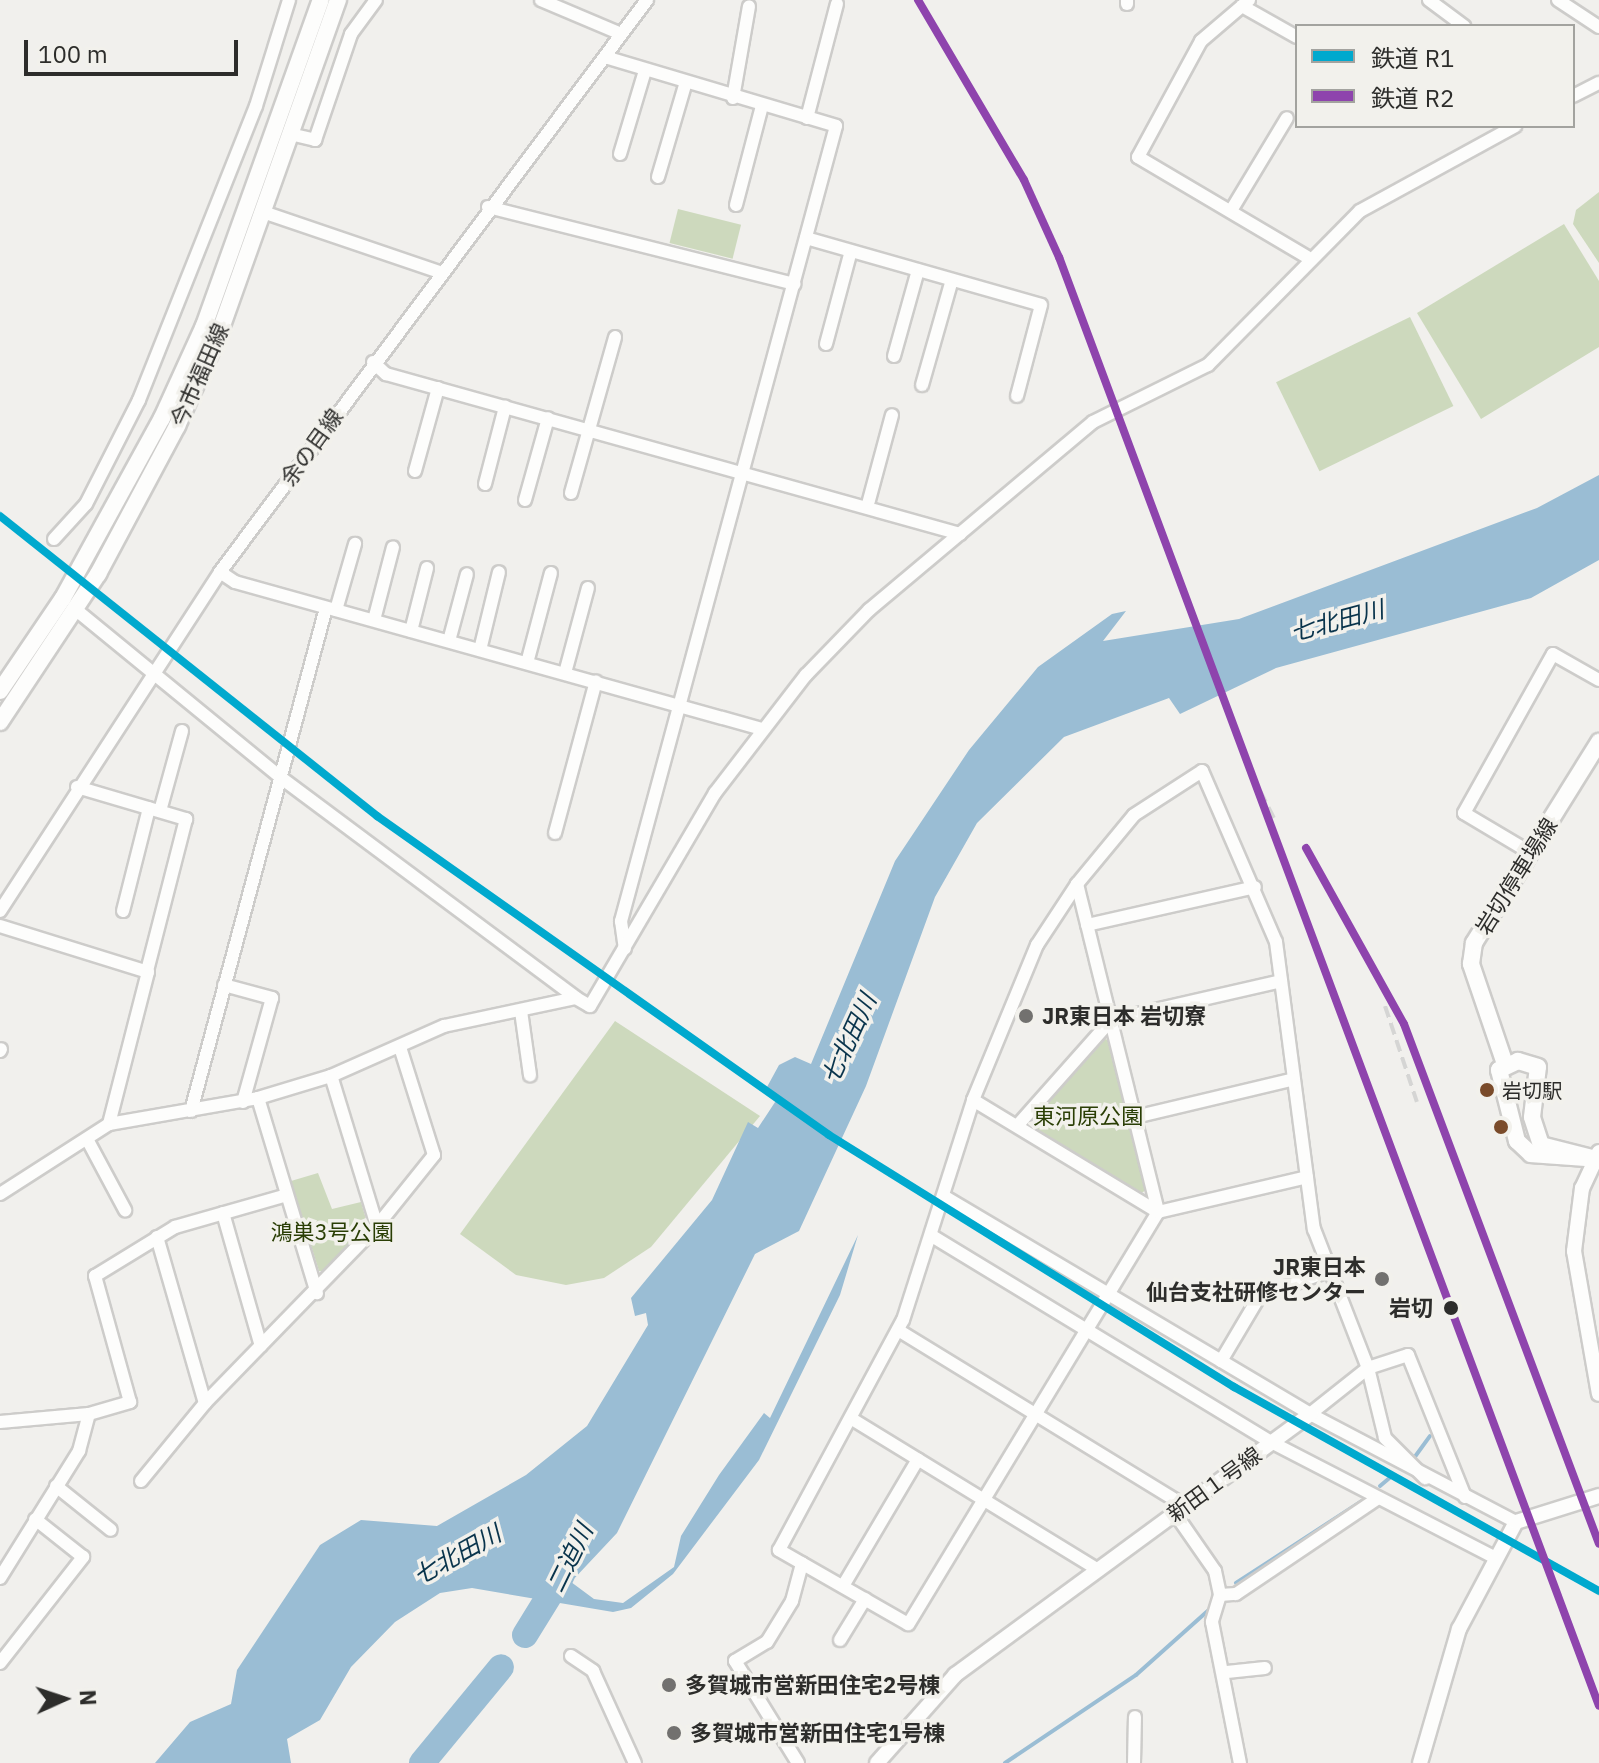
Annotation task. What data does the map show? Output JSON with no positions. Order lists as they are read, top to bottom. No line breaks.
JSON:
{"streets":{"main road":["今市福田線","岩切停車場線"],"street":["余の目線","新田１号線"]},"water":["七北田川","二迫川"],"parks":["東河原公園","鴻巣3号公園"],"places":["JR東日本 岩切寮","岩切駅","JR東日本 仙台支社研修センター","岩切","多賀城市営新田住宅2号棟","多賀城市営新田住宅1号棟"],"lines":["rail line R2","rail line R1"],"legend":["鉄道 R1","鉄道 R2"],"scale_bar":"100 m","north":"right"}
